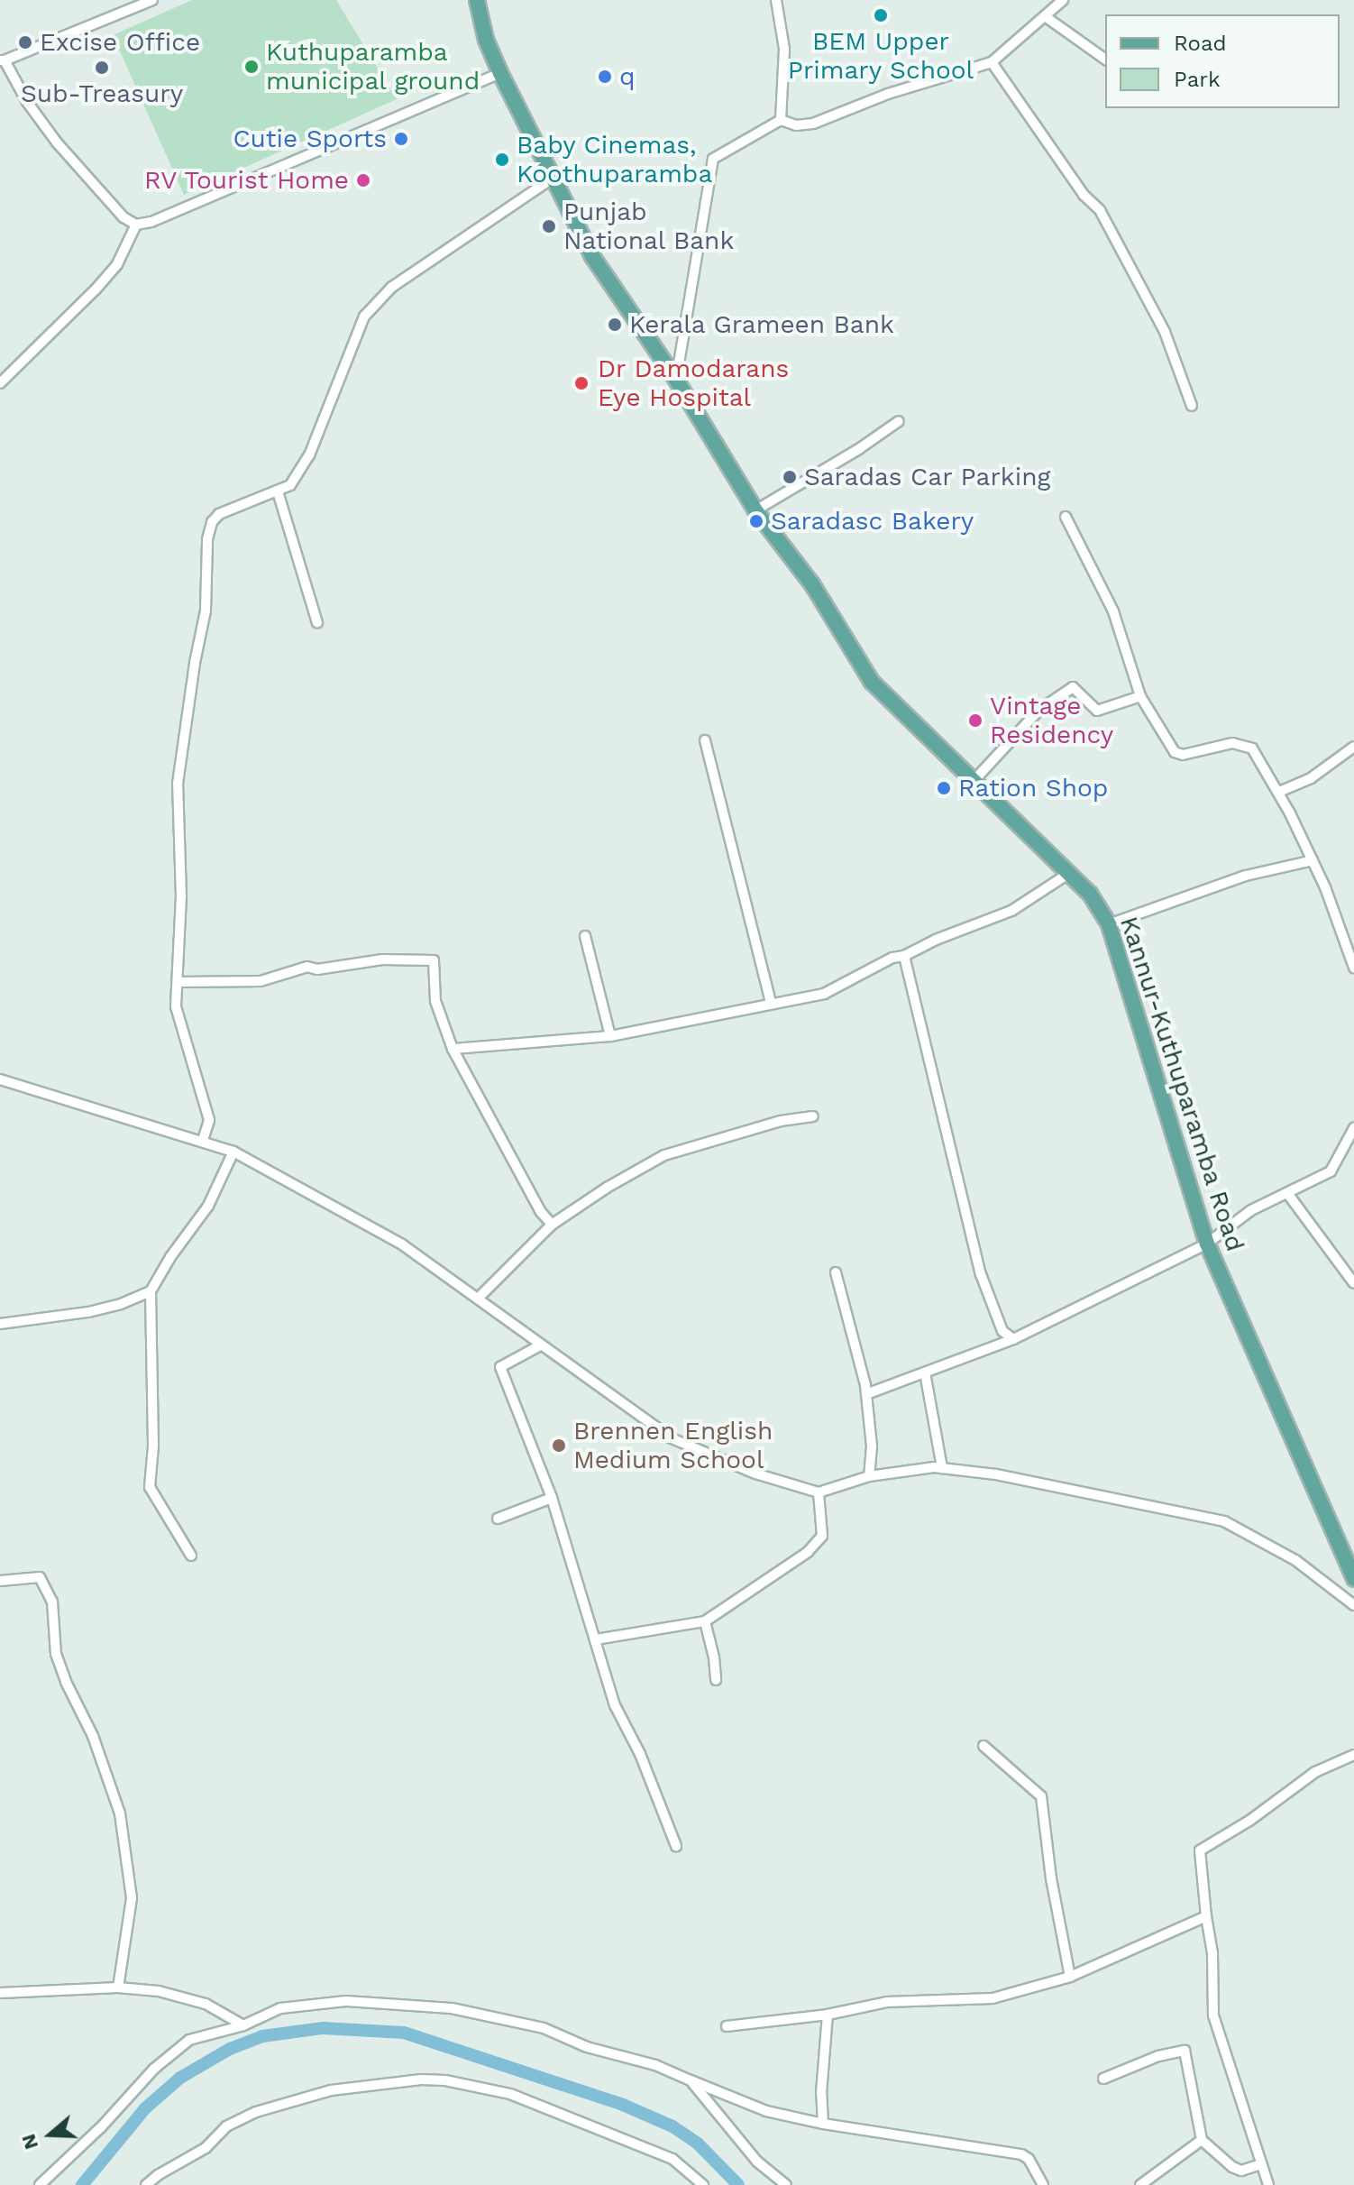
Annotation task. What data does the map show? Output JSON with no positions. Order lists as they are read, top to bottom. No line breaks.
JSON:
{"streets":{"main road":["Kannur-Kuthuparamba Road"]},"places":["BEM Upper Primary School","Excise Office","Kuthuparamba municipal ground","Sub-Treasury","q","Cutie Sports","Baby Cinemas, Koothuparamba","RV Tourist Home","Punjab National Bank","Kerala Grameen Bank","Dr Damodarans Eye Hospital","Saradas Car Parking","Saradasc Bakery","Vintage Residency","Ration Shop","Brennen English Medium School"],"legend":["Road","Park"],"north":"left"}
